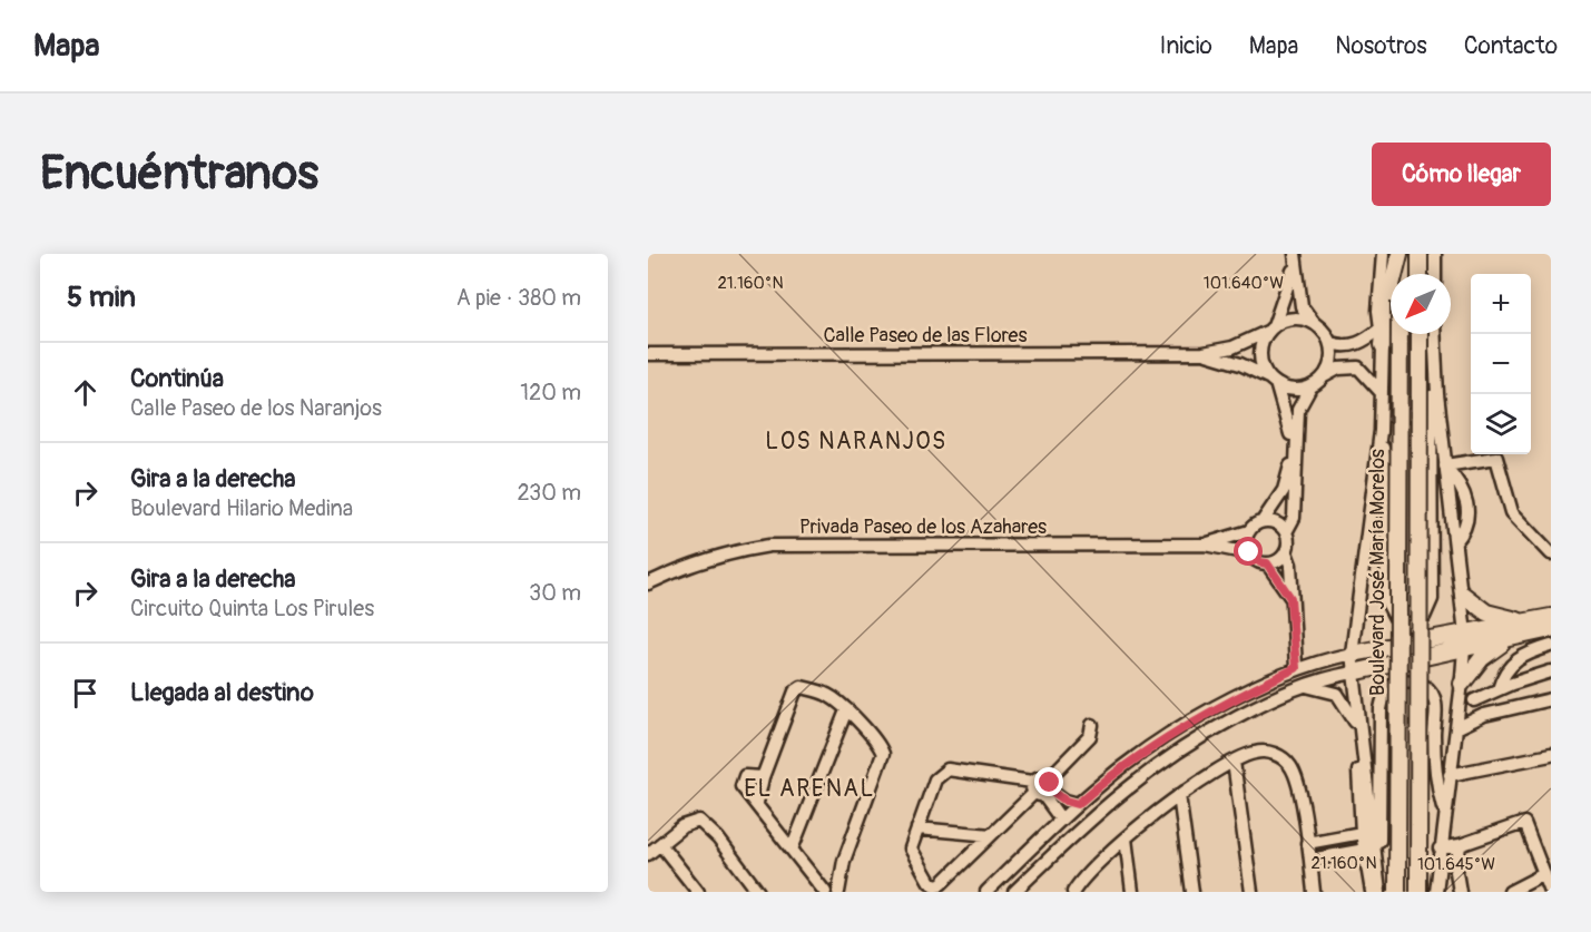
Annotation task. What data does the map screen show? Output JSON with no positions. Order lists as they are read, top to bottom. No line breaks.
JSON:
{"streets":{"main road":["Boulevard José María Morelos"],"street":["Calle Paseo de las Flores","Privada Paseo de los Azahares"]},"districts":["LOS NARANJOS","EL ARENAL"],"north":"bottom left","page":{"header":"Mapa","nav":["Inicio","Mapa","Nosotros","Contacto"],"buttons":"Cómo llegar","title":"Encuéntranos","heading":["5 min","A pie · 380 m"],"map_buttons":["+","−"],"list":[["Continúa","Calle Paseo de los Naranjos","120 m"],["Gira a la derecha","Boulevard Hilario Medina","230 m"],["Gira a la derecha","Circuito Quinta Los Pirules","30 m"],"Llegada al destino"]},"coordinates":["101.640°W","21.160°N","101.645°W"]}
